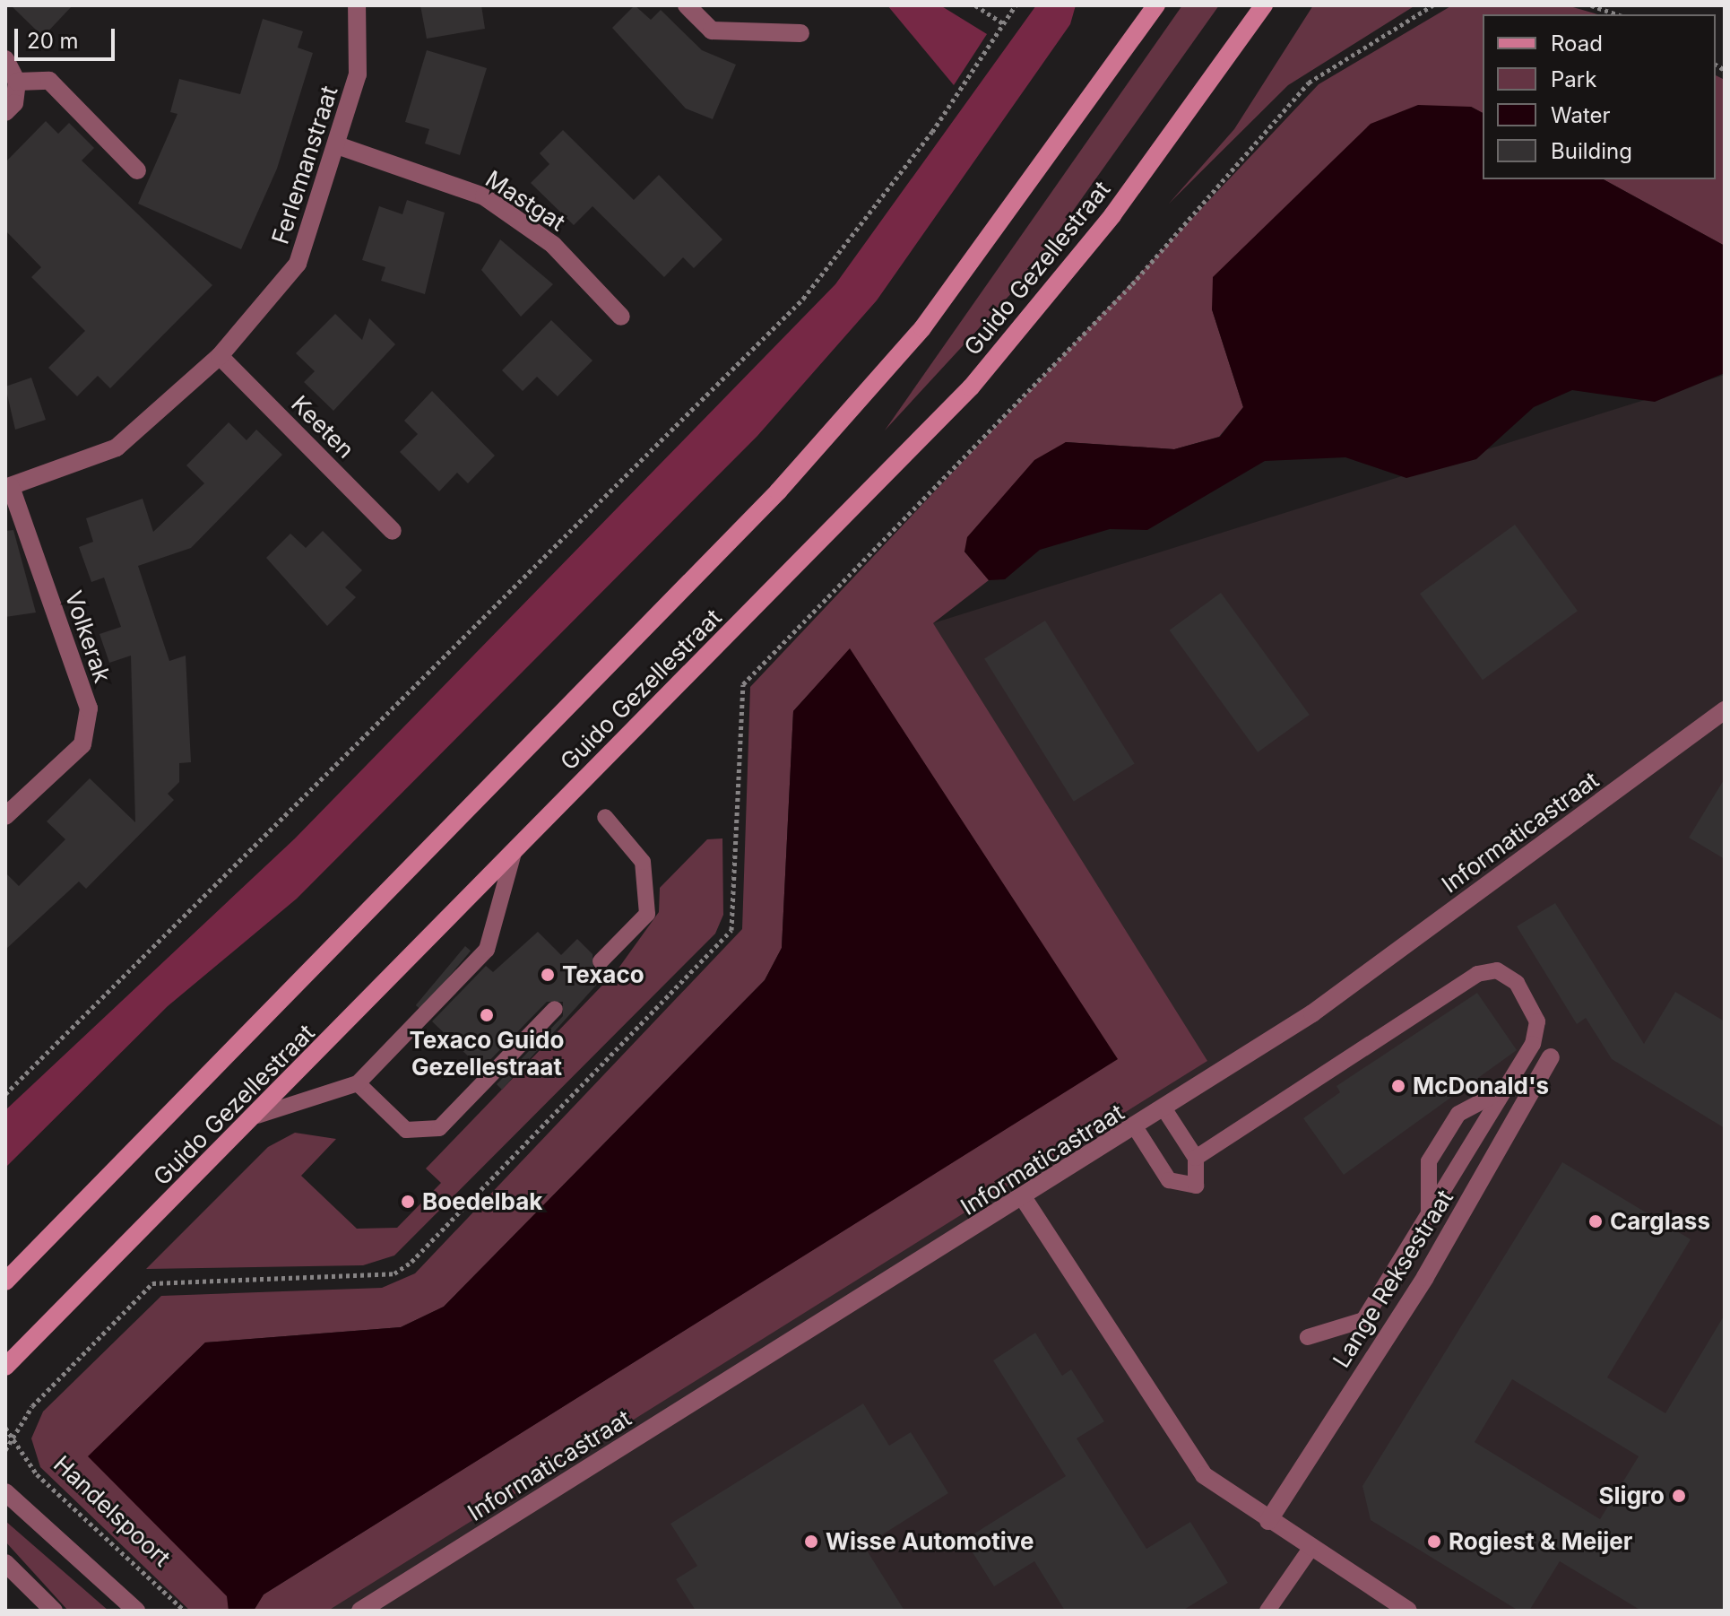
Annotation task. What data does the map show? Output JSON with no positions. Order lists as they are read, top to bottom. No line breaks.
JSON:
{"streets":{"main road":["Guido Gezellestraat"],"street":["Ferlemanstraat","Mastgat","Keeten","Volkerak","Informaticastraat","Lange Reksestraat"],"path":["Handelspoort"]},"crossings":[["Ferlemanstraat","Mastgat"],["Ferlemanstraat","Keeten"],["Ferlemanstraat","Volkerak"]],"places":["Texaco","Texaco Guido Gezellestraat","McDonald's","Boedelbak","Carglass","Sligro","Wisse Automotive","Rogiest & Meijer"],"legend":["Road","Park","Water","Building"],"scale_bar":"20 m"}
